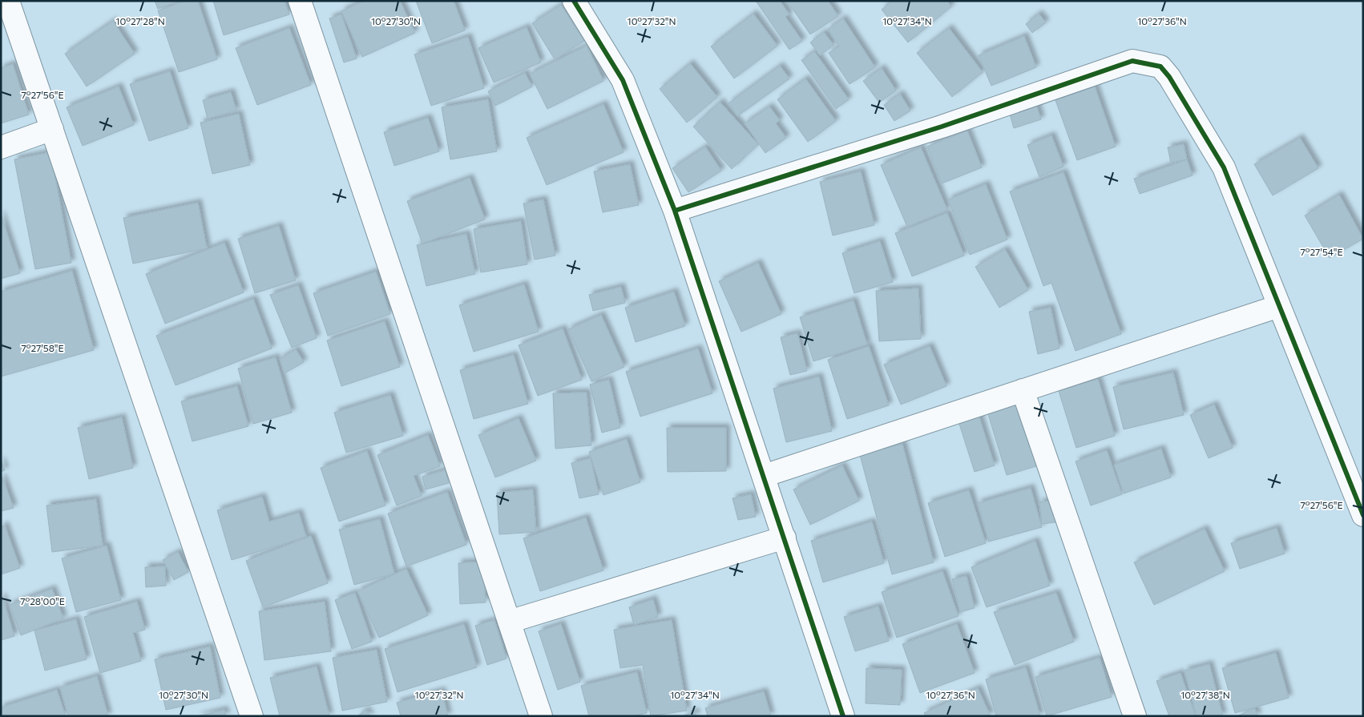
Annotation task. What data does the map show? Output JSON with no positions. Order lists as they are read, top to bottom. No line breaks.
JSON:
{"coordinates":["10°27'28\"N","10°27'30\"N","10°27'32\"N","10°27'34\"N","10°27'36\"N","7°27'56\"E","7°27'54\"E","7°27'58\"E","7°28'00\"E","10°27'38\"N"]}
